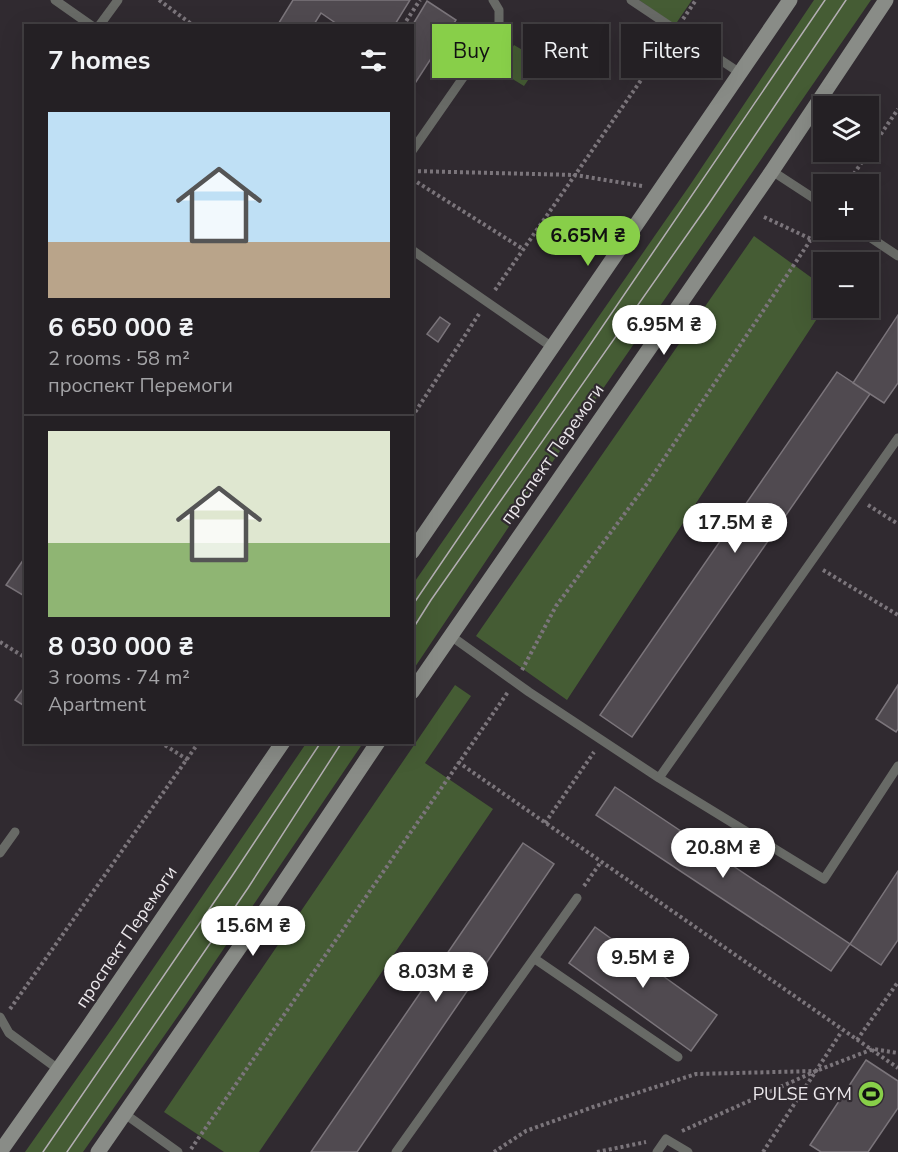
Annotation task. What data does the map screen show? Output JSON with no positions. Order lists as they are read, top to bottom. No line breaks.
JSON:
{"streets":{"main road":["проспект Перемоги"]},"places":{"sports":["PULSE GYM"]},"page":{"chip":["Buy","Rent","Filters"],"heading":"7 homes","map_buttons":["+","−"],"list":[{"name":"6 650 000 ₴","note":"2 rooms · 58 m² · проспект Перемоги"},{"name":"8 030 000 ₴","note":"3 rooms · 74 m² · Apartment"}],"price":["6.65M ₴","6.95M ₴","17.5M ₴","20.8M ₴","15.6M ₴","9.5M ₴","8.03M ₴"]}}
